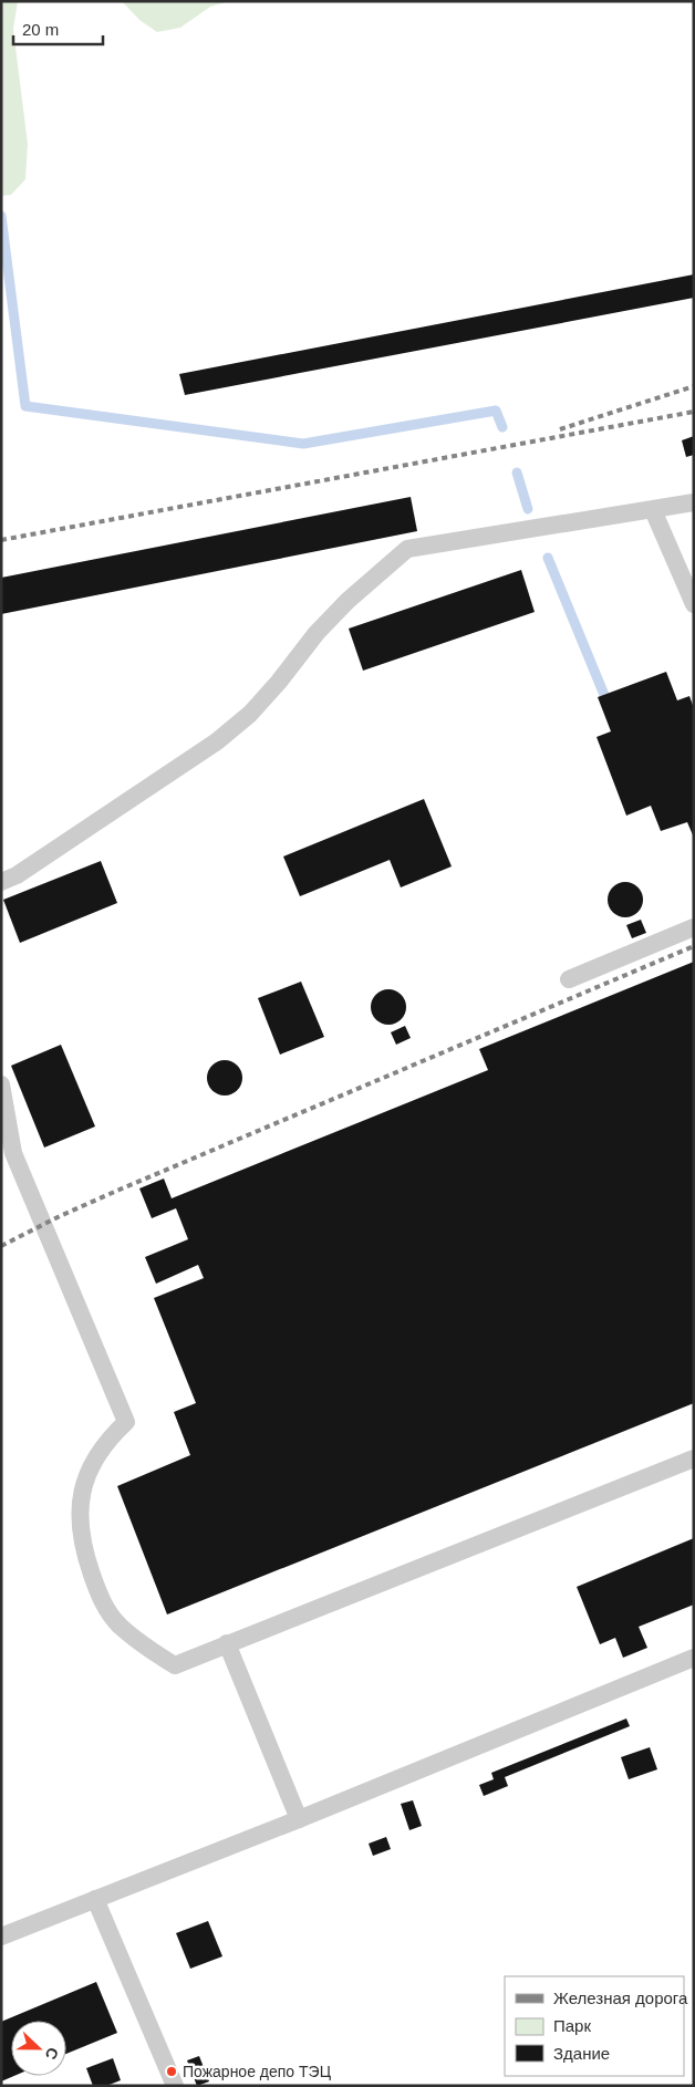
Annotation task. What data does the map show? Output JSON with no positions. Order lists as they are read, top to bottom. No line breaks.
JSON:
{"places":["Пожарное депо ТЭЦ"],"legend":["Железная дорога","Парк","Здание"],"scale_bar":"20 m","north":"right"}
